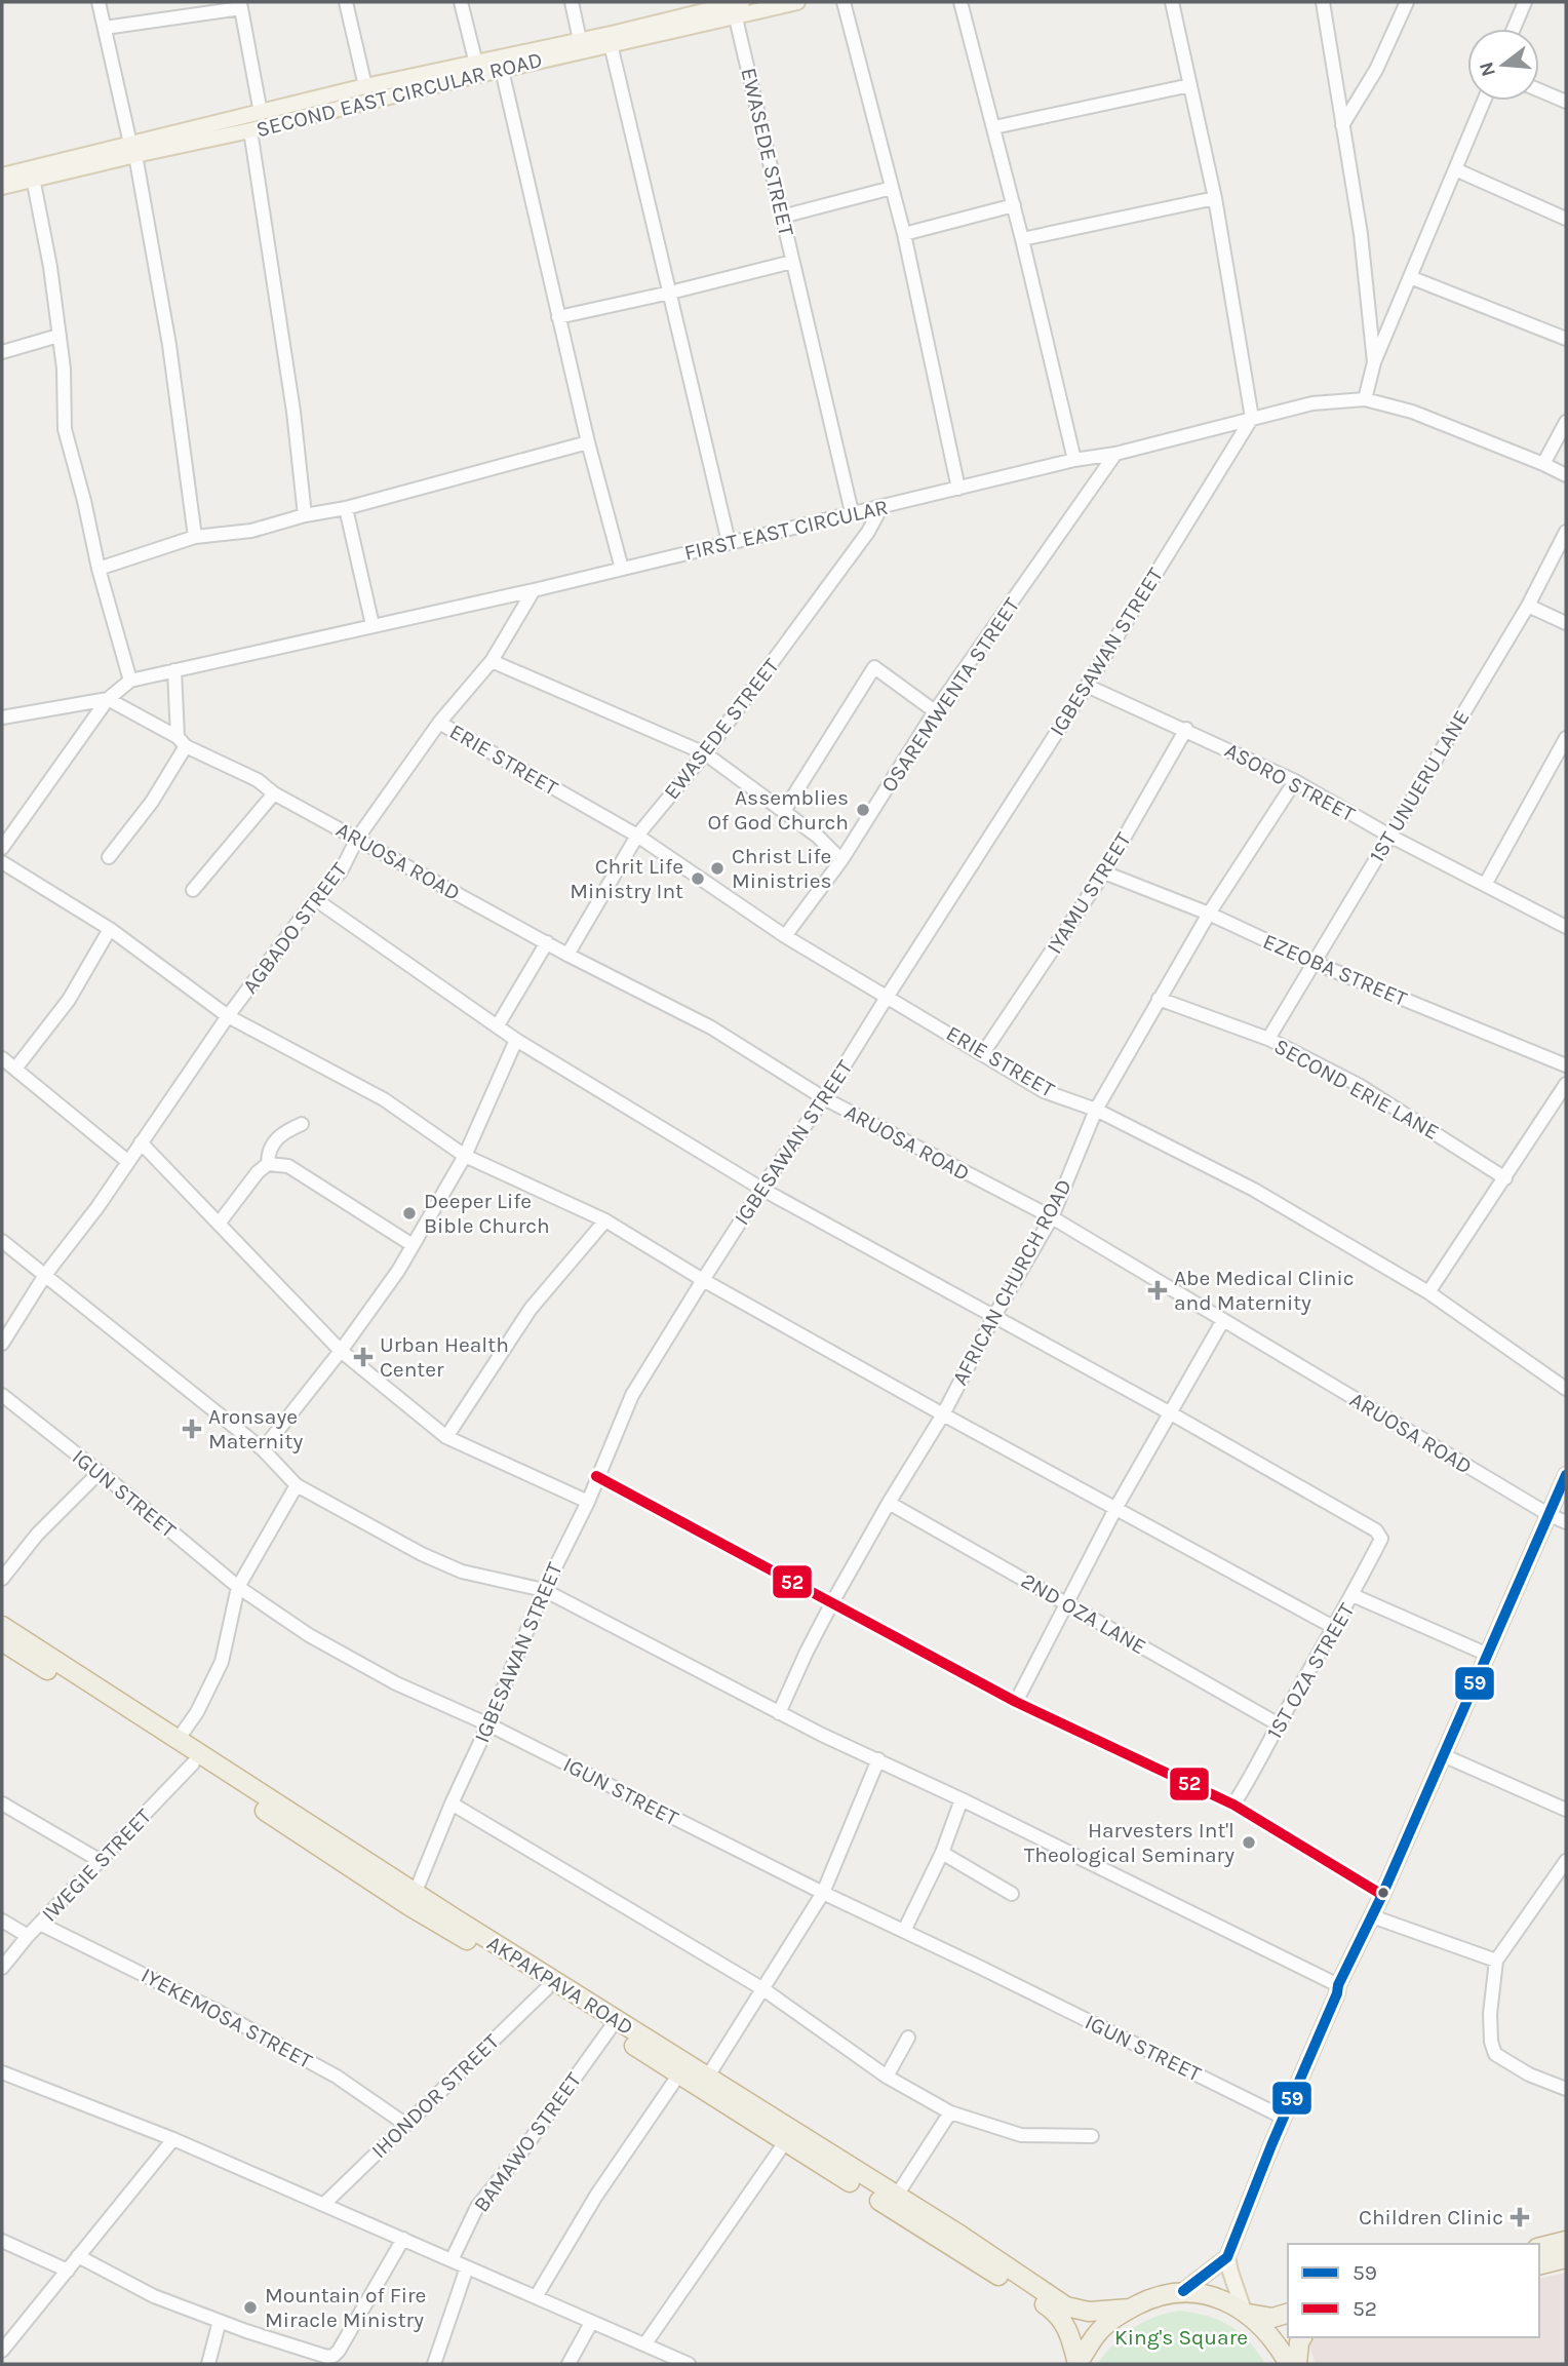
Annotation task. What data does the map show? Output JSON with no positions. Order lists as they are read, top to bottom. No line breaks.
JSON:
{"streets":{"highway":["AKPAKPAVA ROAD"],"main road":["SECOND EAST CIRCULAR ROAD"],"street":["EWASEDE STREET","FIRST EAST CIRCULAR","IGBESAWAN STREET","OSAREMWENTA STREET","ERIE STREET","ASORO STREET","1ST UNUERU LANE","ARUOSA ROAD","IYAMU STREET","AGBADO STREET","EZEOBA STREET","SECOND ERIE LANE","AFRICAN CHURCH ROAD","IGUN STREET","2ND OZA LANE","1ST OZA STREET","IWEGIE STREET","IYEKEMOSA STREET","IHONDOR STREET","BAMAWO STREET"]},"crossings":[["SECOND EAST CIRCULAR ROAD","EWASEDE STREET"],["EWASEDE STREET","FIRST EAST CIRCULAR"],["EWASEDE STREET","ERIE STREET"],["EWASEDE STREET","ARUOSA ROAD"],["FIRST EAST CIRCULAR","IGBESAWAN STREET"],["FIRST EAST CIRCULAR","OSAREMWENTA STREET"],["FIRST EAST CIRCULAR","ARUOSA ROAD"],["FIRST EAST CIRCULAR","AGBADO STREET"],["IGBESAWAN STREET","ERIE STREET"],["IGBESAWAN STREET","ASORO STREET"],["IGBESAWAN STREET","ARUOSA ROAD"],["IGBESAWAN STREET","IGUN STREET"],["IGBESAWAN STREET","AKPAKPAVA ROAD"],["OSAREMWENTA STREET","ERIE STREET"],["ERIE STREET","IYAMU STREET"],["ERIE STREET","AGBADO STREET"],["ERIE STREET","AFRICAN CHURCH ROAD"],["ASORO STREET","1ST UNUERU LANE"],["ASORO STREET","IYAMU STREET"],["ASORO STREET","AFRICAN CHURCH ROAD"],["1ST UNUERU LANE","EZEOBA STREET"],["1ST UNUERU LANE","SECOND ERIE LANE"],["ARUOSA ROAD","AGBADO STREET"],["ARUOSA ROAD","AFRICAN CHURCH ROAD"],["IYAMU STREET","EZEOBA STREET"],["EZEOBA STREET","AFRICAN CHURCH ROAD"],["SECOND ERIE LANE","AFRICAN CHURCH ROAD"],["AFRICAN CHURCH ROAD","2ND OZA LANE"],["2ND OZA LANE","1ST OZA STREET"],["IWEGIE STREET","AKPAKPAVA ROAD"],["IWEGIE STREET","IYEKEMOSA STREET"],["AKPAKPAVA ROAD","IHONDOR STREET"],["AKPAKPAVA ROAD","BAMAWO STREET"],["IYEKEMOSA STREET","IHONDOR STREET"]],"parks":["King's Square"],"places":{"other":["Assemblies Of God Church","Christ Life Ministries","Chrit Life Ministry Int","Deeper Life Bible Church","Harvesters Int'l Theological Seminary","Mountain of Fire Miracle Ministry"],"health":["Abe Medical Clinic and Maternity","Urban Health Center","Aronsaye Maternity","Children Clinic"]},"lines":["transit line 59","transit line 52"],"legend":["59","52"],"north":"left"}
